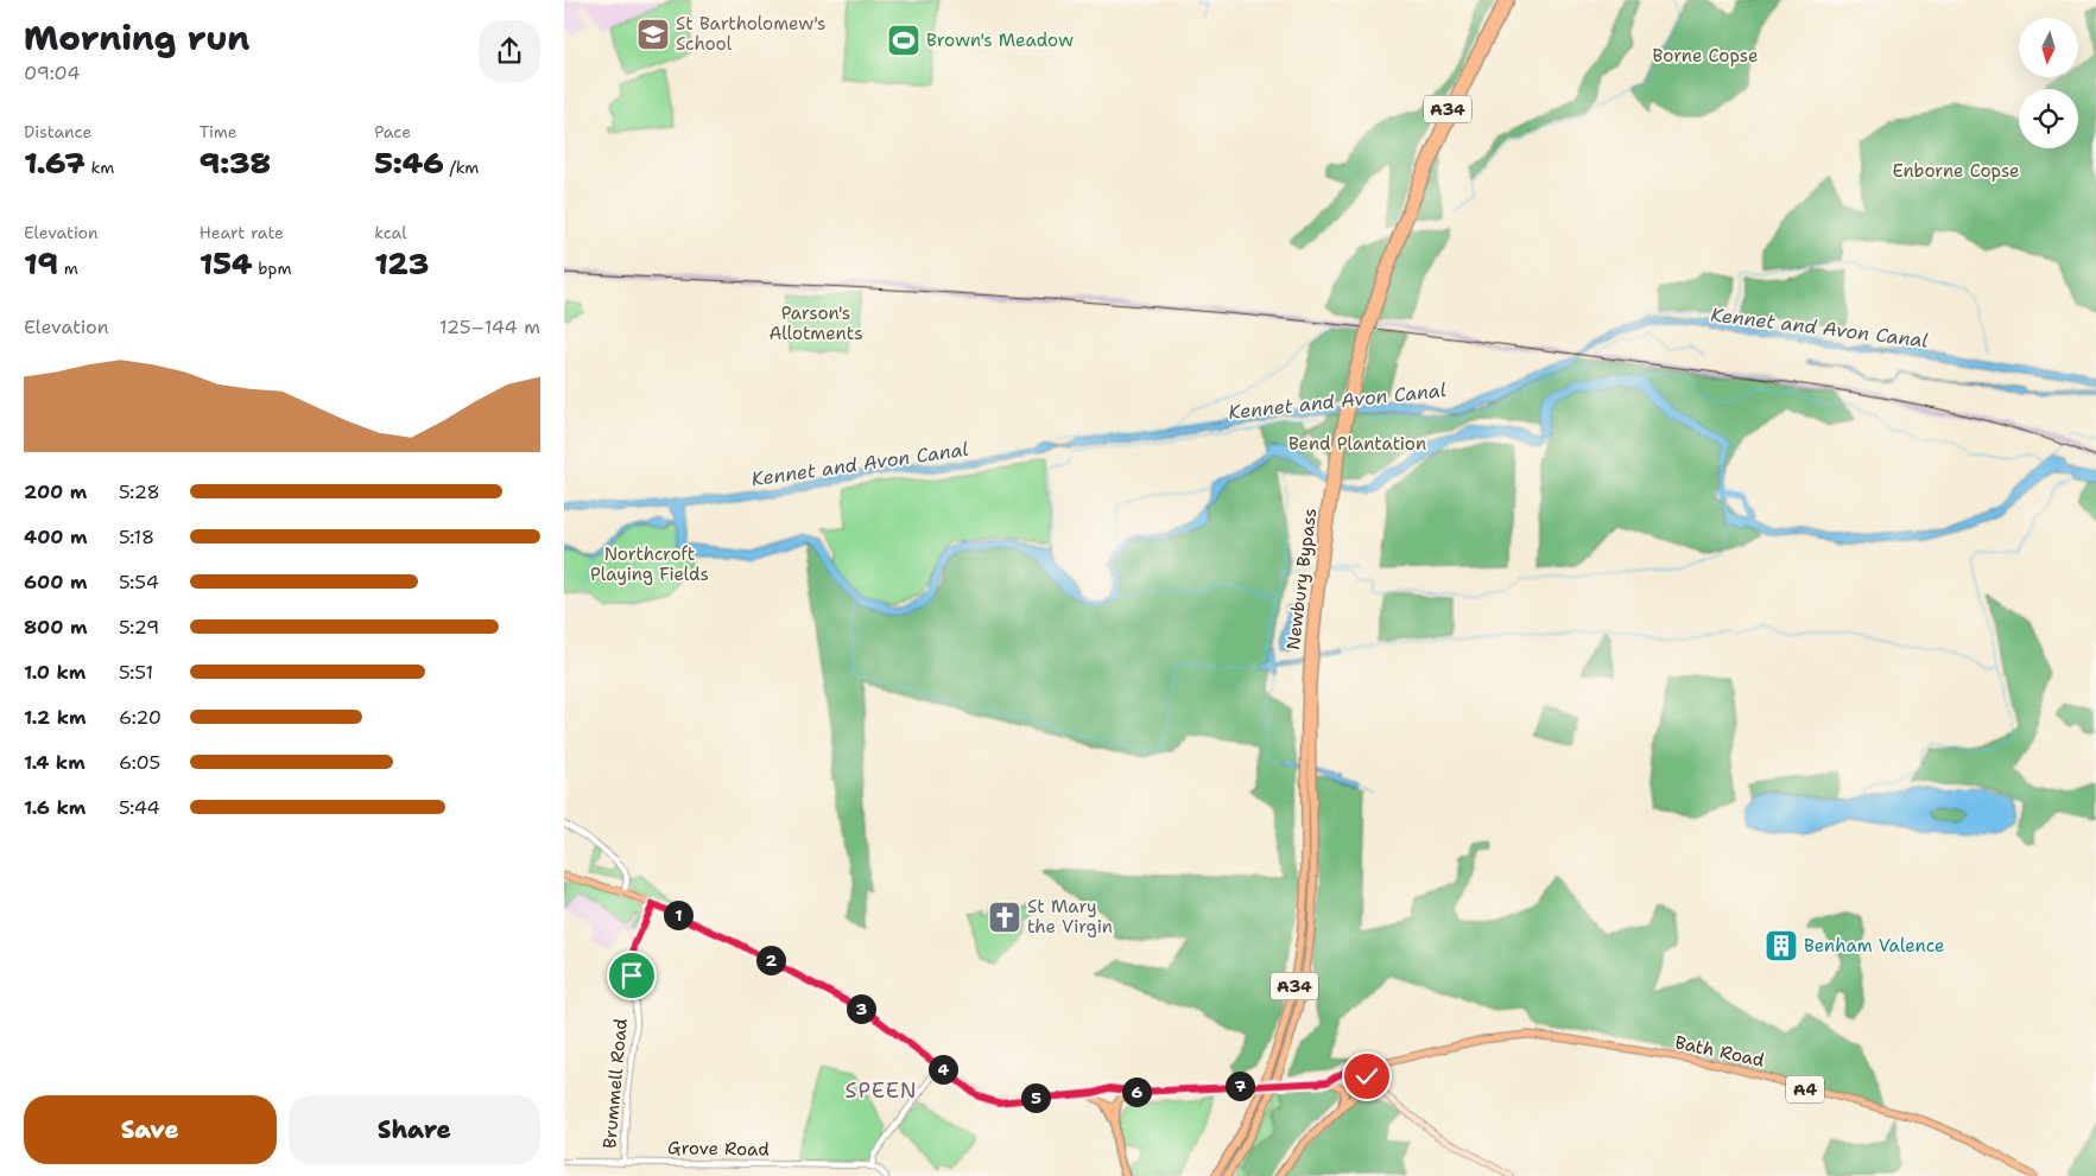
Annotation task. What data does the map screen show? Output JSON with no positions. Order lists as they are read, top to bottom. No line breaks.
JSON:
{"streets":{"highway":["A34","Newbury Bypass"],"main road":["Bath Road","A4"],"street":["Brummell Road","Grove Road"]},"crossings":[["Brummell Road","Grove Road"]],"districts":["SPEEN"],"water":["Kennet and Avon Canal"],"parks":["Borne Copse","Enborne Copse","Parson's Allotments","Bend Plantation","Northcroft Playing Fields"],"places":{"school or university":["St Bartholomew's School"],"sports":["Brown's Meadow"],"church":["St Mary the Virgin"],"building":["Benham Valence"]},"north":"bottom","page":{"heading":["Morning run","09:04"],"stats":[["Distance","1.67 km"],["Time","9:38"],["Pace","5:46 /km"],["Elevation","19 m"],["Heart rate","154 bpm"],["kcal","123"]],"chart":["Elevation","125–144 m"],"list":[{"name":"200 m","note":"5:28"},{"name":"400 m","note":"5:18"},{"name":"600 m","note":"5:54"},{"name":"800 m","note":"5:29"},{"name":"1.0 km","note":"5:51"},{"name":"1.2 km","note":"6:20"},{"name":"1.4 km","note":"6:05"},{"name":"1.6 km","note":"5:44"}],"pins":["1","2","3","4","7","6","5"],"buttons":["Save","Share"]}}
